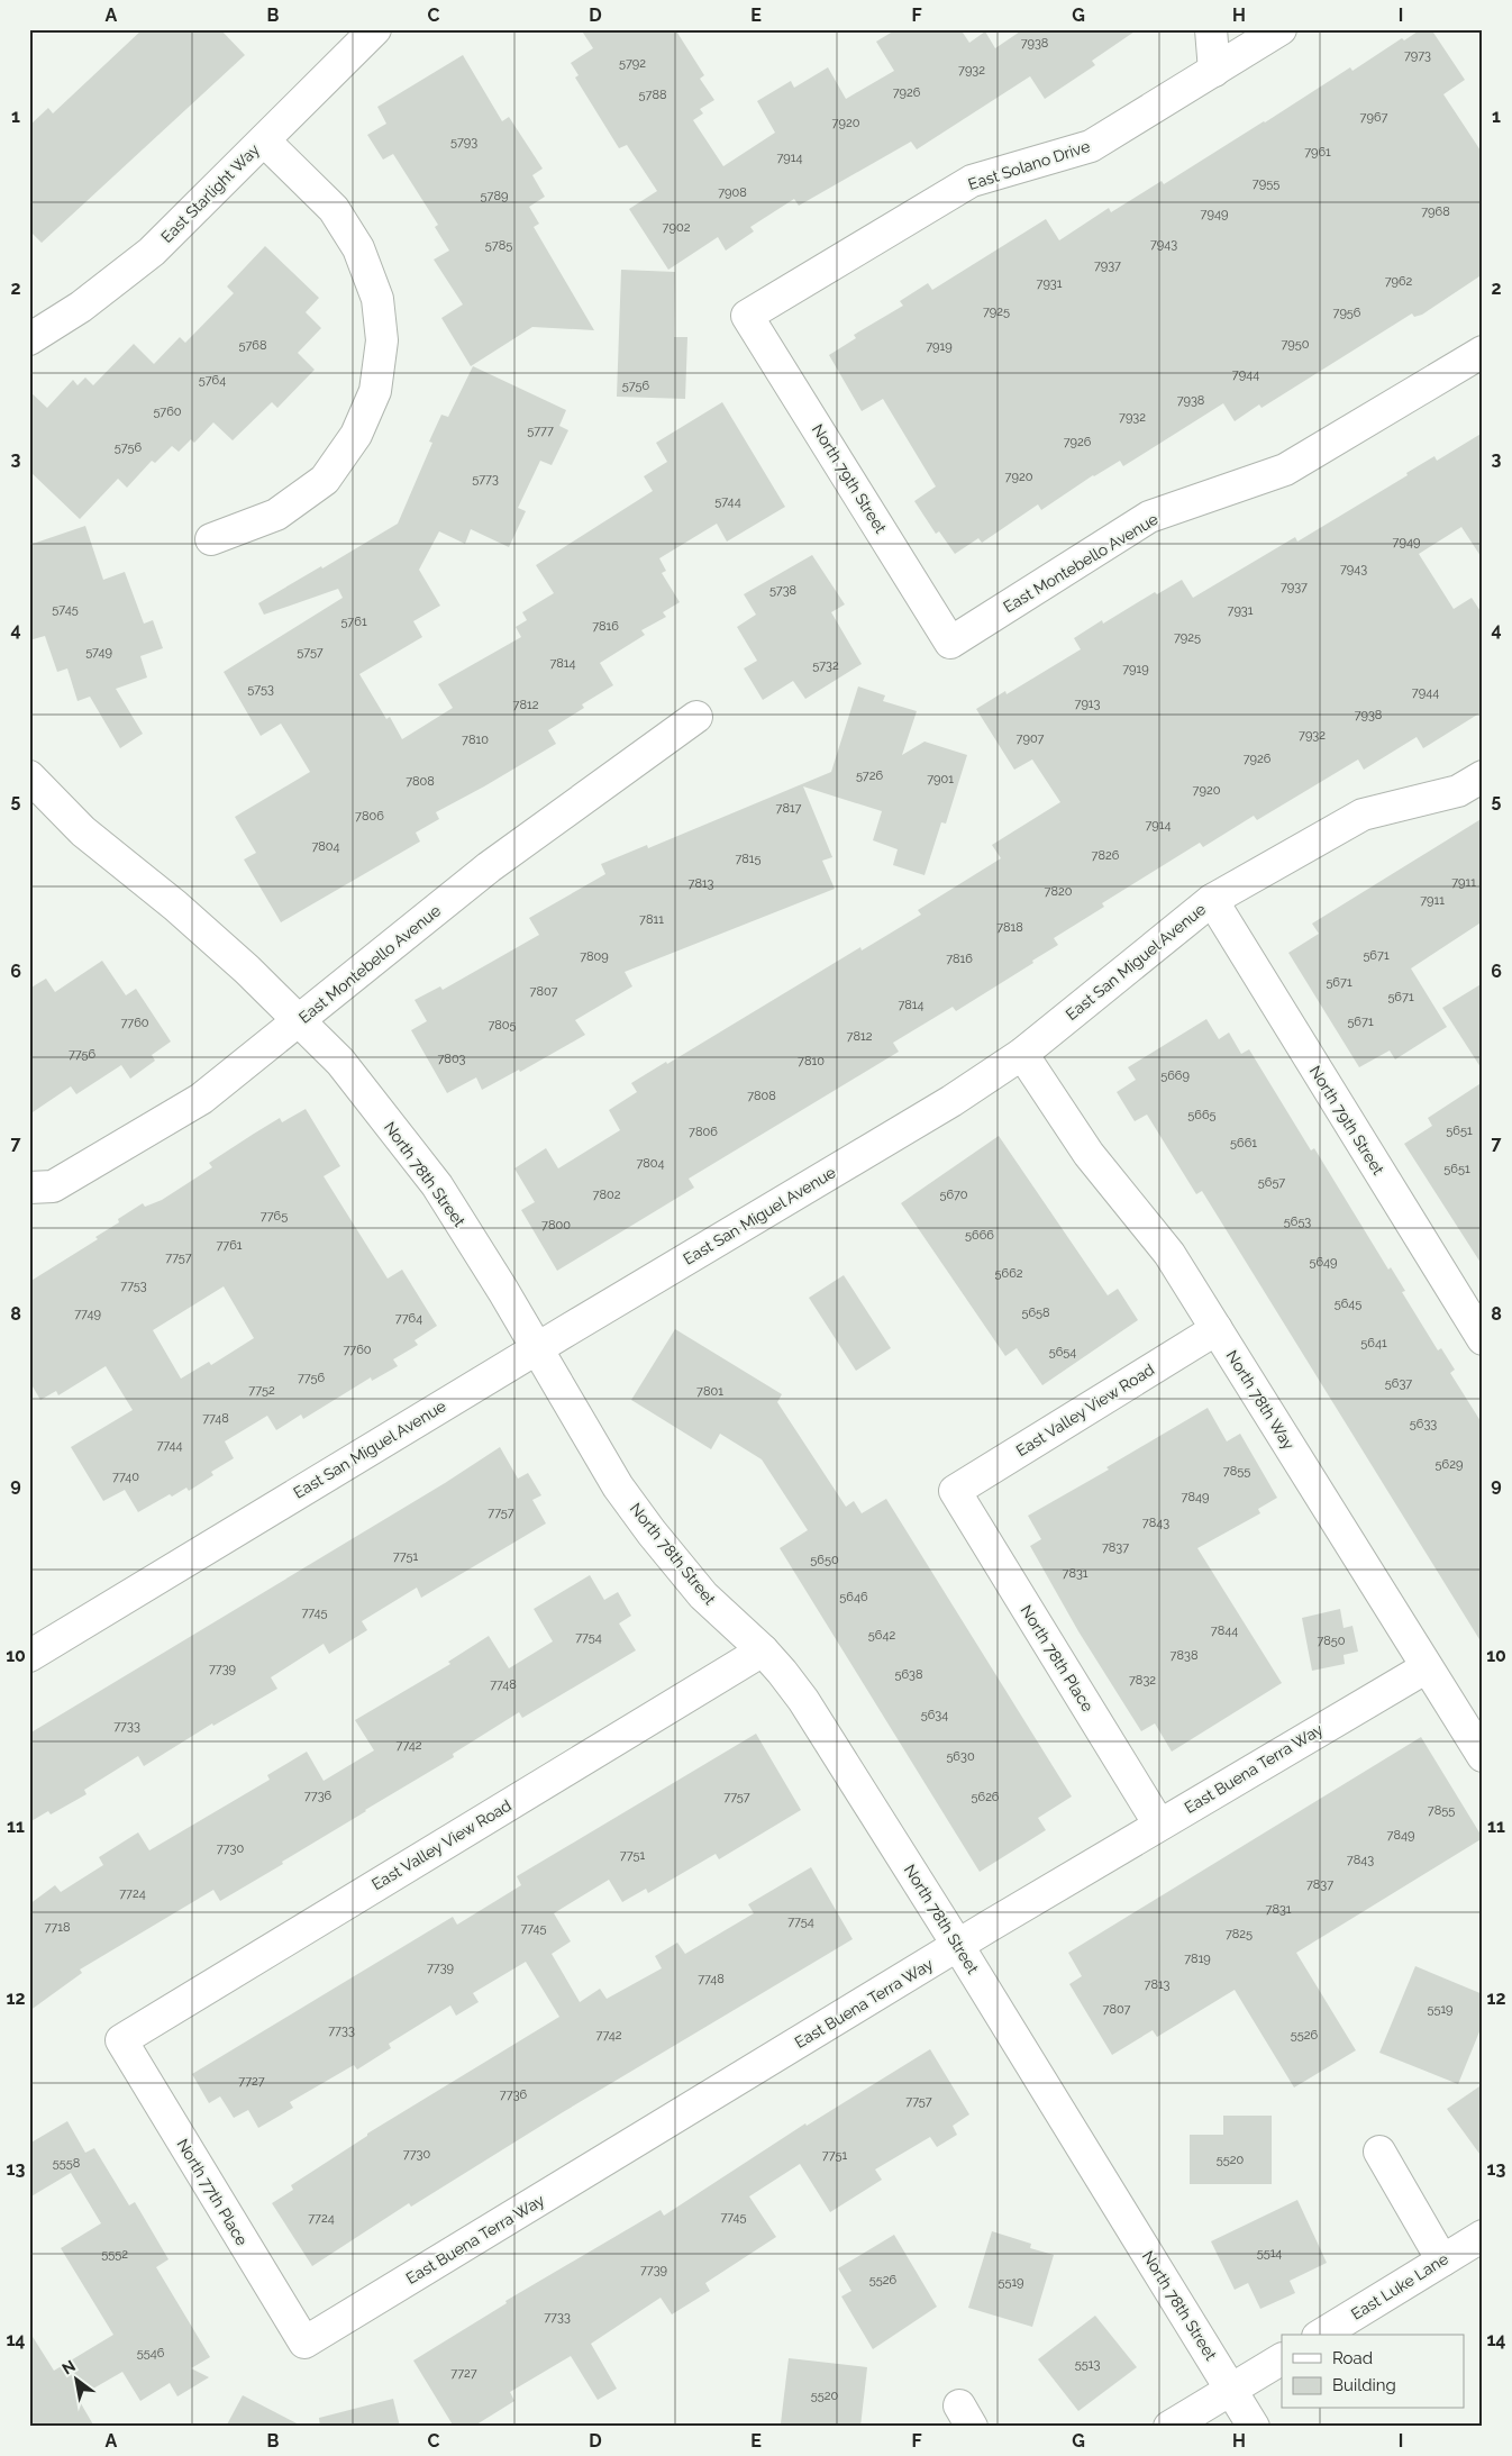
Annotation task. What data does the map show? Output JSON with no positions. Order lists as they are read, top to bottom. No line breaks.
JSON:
{"streets":{"street":["East Solano Drive","East Starlight Way","North 79th Street","East Montebello Avenue","East San Miguel Avenue","North 78th Street","North 78th Way","East Valley View Road","North 78th Place","East Buena Terra Way","North 77th Place","East Luke Lane"]},"crossings":[["East Solano Drive","North 79th Street"],["North 79th Street","East Montebello Avenue"],["North 79th Street","East San Miguel Avenue"],["East Montebello Avenue","North 78th Street"],["East San Miguel Avenue","North 78th Street"],["East San Miguel Avenue","North 78th Way"],["North 78th Street","East Valley View Road"],["North 78th Street","East Buena Terra Way"],["North 78th Way","East Valley View Road"],["North 78th Way","East Buena Terra Way"],["East Valley View Road","North 78th Place"],["East Valley View Road","North 77th Place"],["North 78th Place","East Buena Terra Way"],["East Buena Terra Way","North 77th Place"]],"house_numbers":["7938","7973","5792","7932","7926","5788","7967","7920","5793","7961","7914","7955","7908","5789","7968","7949","7902","7943","5785","7937","7962","7931","7925","7956","7950","5768","7919","7944","5764","5756","7938","5760","7932","5777","7926","5756","7920","5773","5744","7949","7943","7937","5738","5745","7931","5761","7816","7925","5749","5757","7814","5732","7919","5753","7944","7913","7812","7938","7932","7907","7810","7926","5726","7901","7808","7920","7817","7806","7914","7804","7826","7815","7911","7813","7820","7911","7811","7818","5671","7809","7816","5671","7807","5671","7814","5671","7760","7805","7812","7756","7803","7810","5669","7808","5665","5651","7806","5661","7804","5651","5657","7802","5670","7765","5653","7800","5666","7761","7757","5649","5662","7753","5645","5658","7749","7764","5641","7760","5654","7756","5637","7752","7801","7748","5633","7744","5629","7855","7740","7849","7757","7843","7837","7751","5650","7831","5646","7745","7844","5642","7754","7850","7838","7739","5638","7832","7748","5634","7733","7742","5630","7736","7757","5626","7855","7849","7730","7751","7843","7837","7724","7831","7754","7718","7745","7825","7819","7739","7748","7813","7807","5519","7733","7742","5526","7727","7736","7757","7730","7751","5520","5558","7745","7724","5514","5552","7739","5526","5519","7733","5546","5513","7727","5520"],"legend":["Road","Building"],"north":"top left","grid":{"columns":["A","B","C","D","E","F","G","H","I"],"rows":["1","2","3","4","5","6","7","8","9","10","11","12","13","14"]}}
